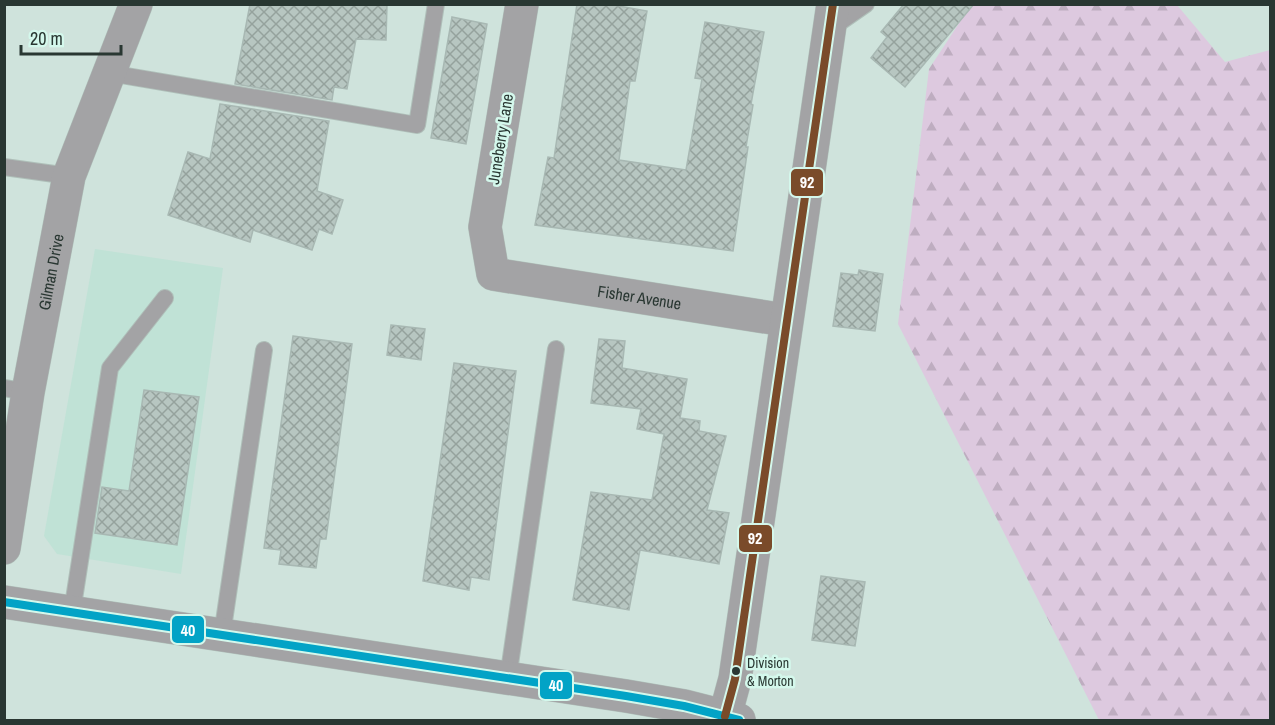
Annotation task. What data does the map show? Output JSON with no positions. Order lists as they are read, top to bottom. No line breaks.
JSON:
{"streets":{"street":["Juneberry Lane","Gilman Drive","Fisher Avenue"]},"crossings":[["Juneberry Lane","Fisher Avenue"]],"places":["Division & Morton"],"lines":["transit line 92","transit line 40"],"scale_bar":"20 m"}
